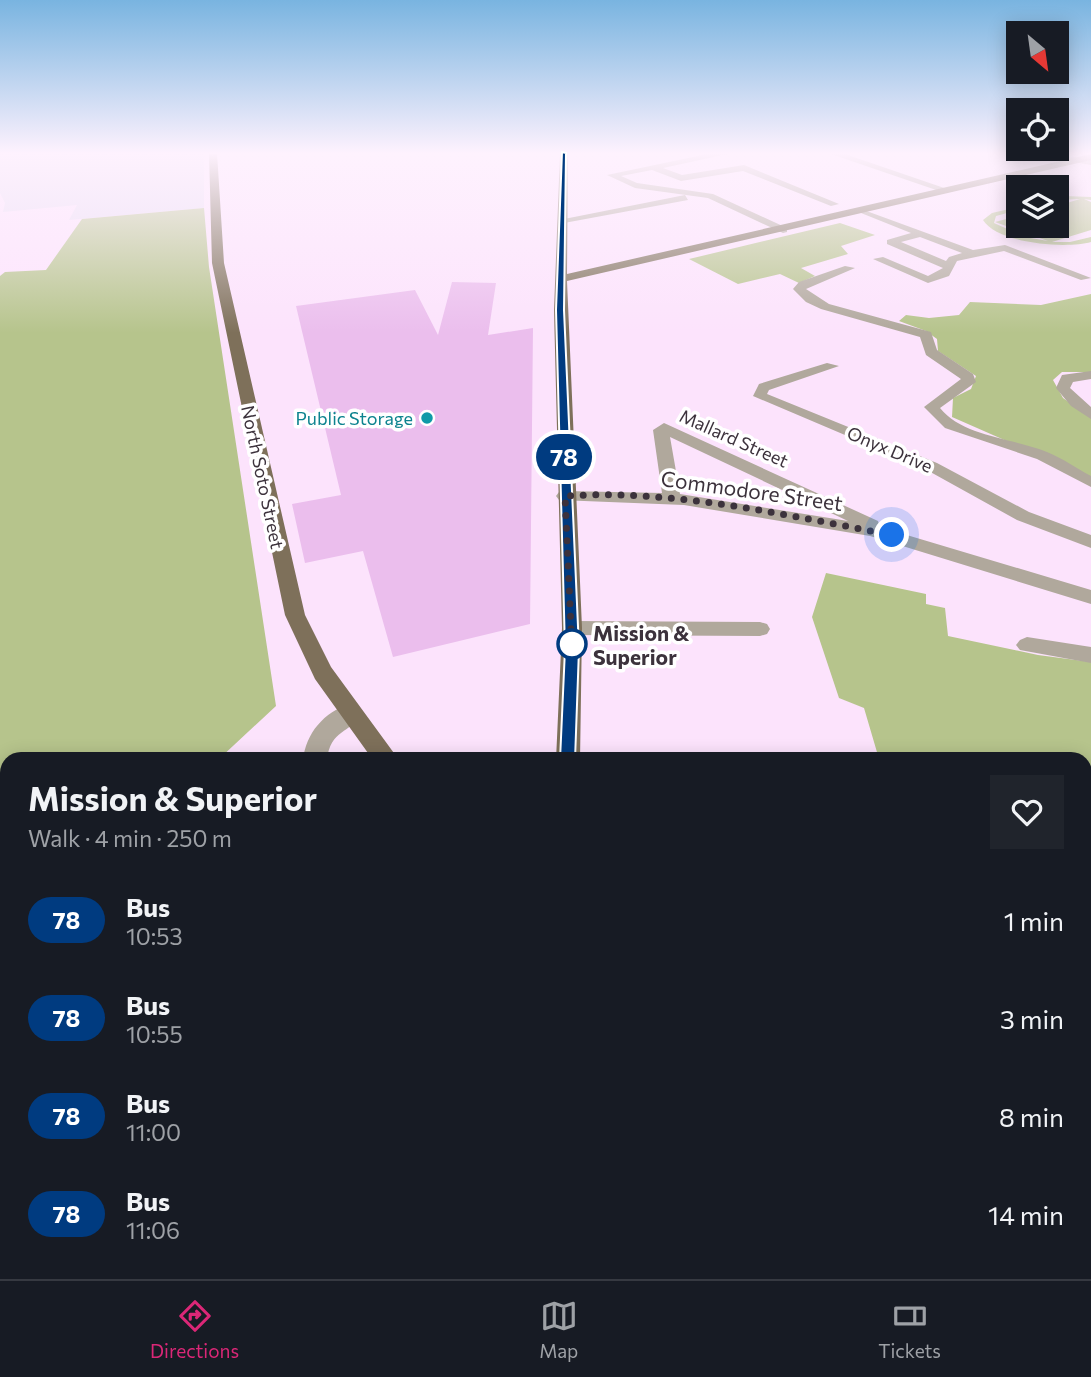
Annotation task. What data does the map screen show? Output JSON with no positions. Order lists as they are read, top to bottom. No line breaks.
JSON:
{"streets":{"main road":["North Soto Street"],"street":["Mallard Street","Onyx Drive","Commodore Street"]},"crossings":[["Mallard Street","Commodore Street"]],"places":["Public Storage","Mission & Superior"],"lines":["bus line 78"],"north":"bottom right","page":{"on_map":"78","heading":["Mission & Superior","Walk · 4 min · 250 m"],"list":[{"mark":"78","name":"Bus","note":"10:53","value":"1 min"},{"mark":"78","name":"Bus","note":"10:55","value":"3 min"},{"mark":"78","name":"Bus","note":"11:00","value":"8 min"},{"mark":"78","name":"Bus","note":"11:06","value":"14 min"}],"tabs":["Directions","Map","Tickets"]}}
